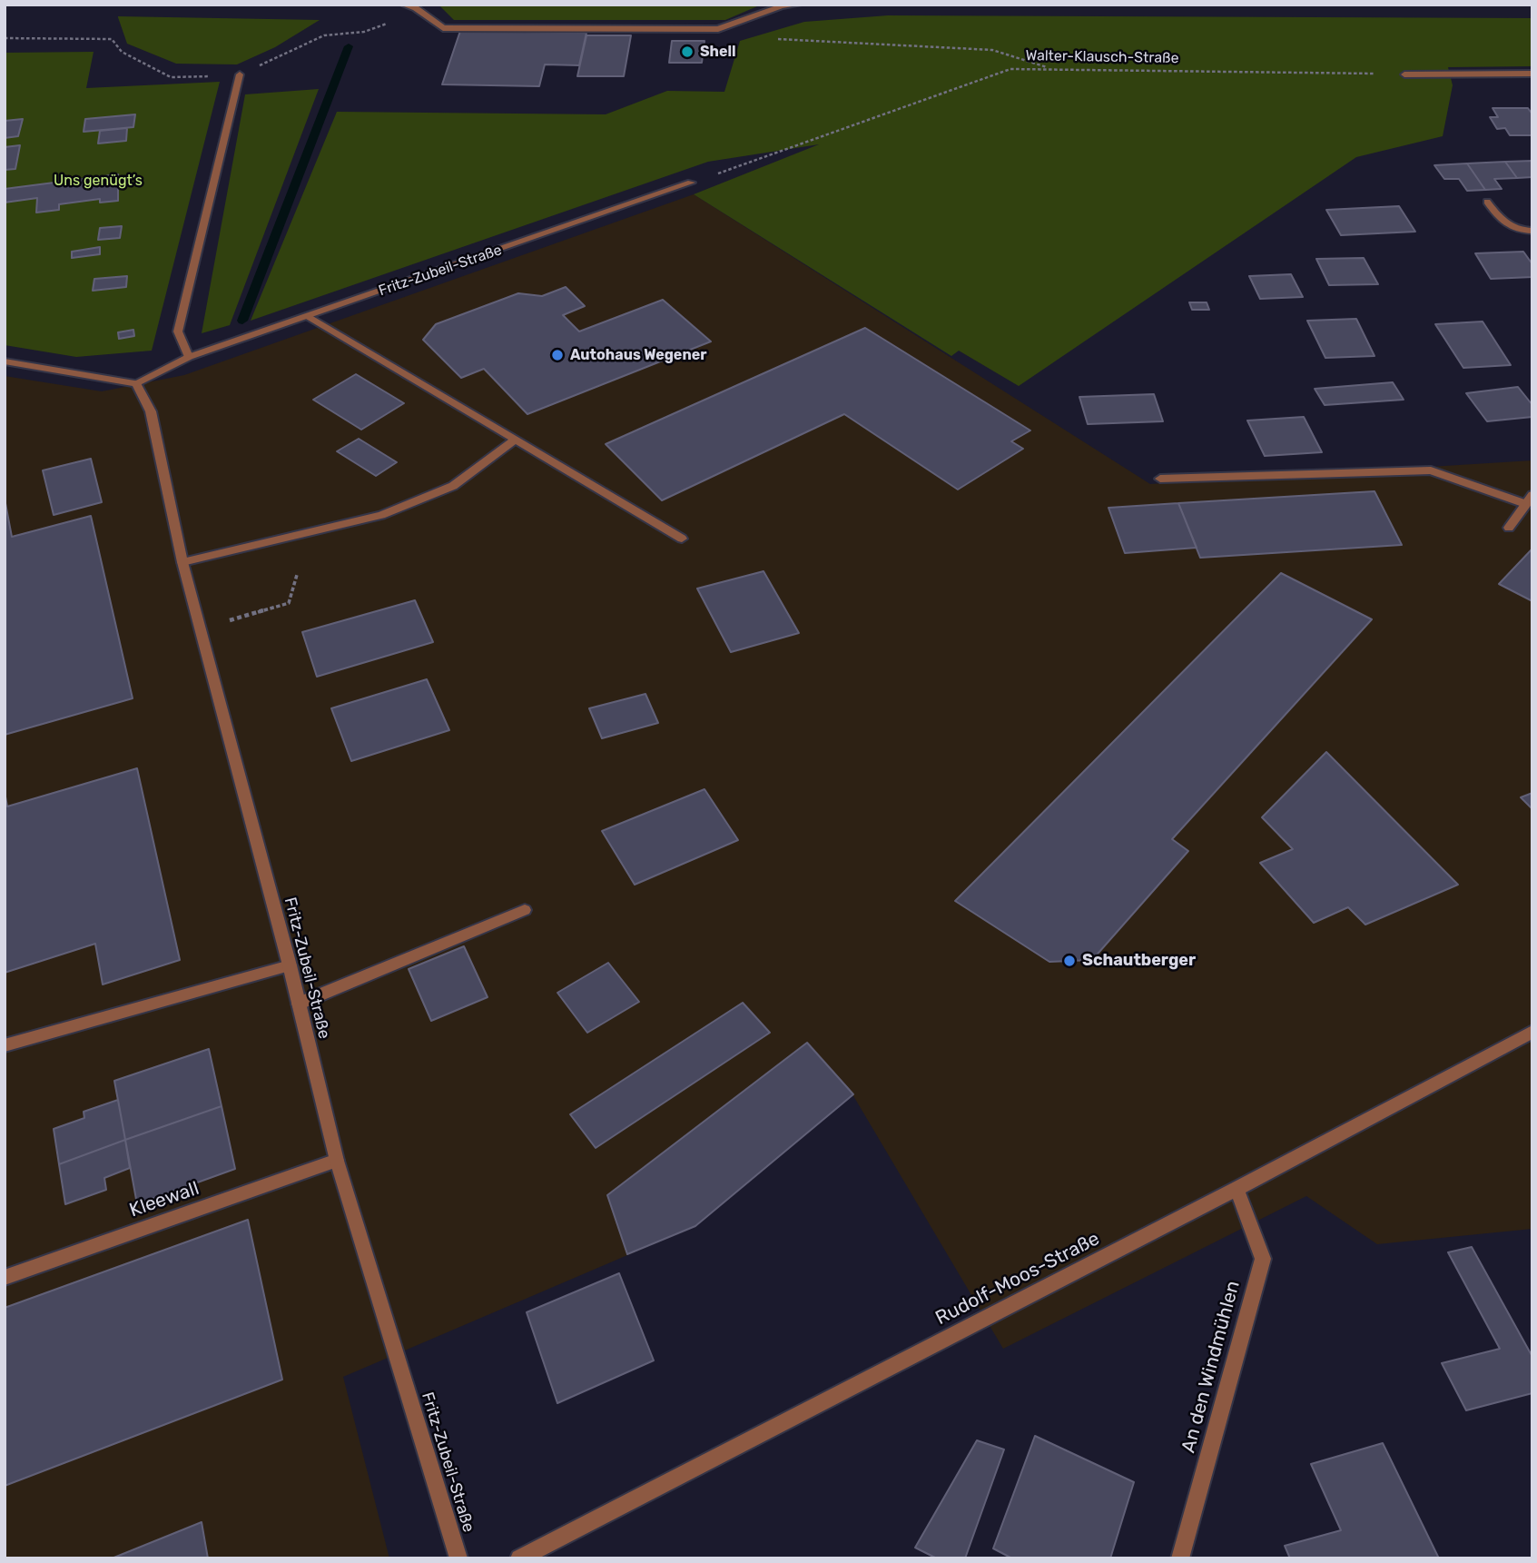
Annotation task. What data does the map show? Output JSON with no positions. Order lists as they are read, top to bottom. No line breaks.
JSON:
{"streets":{"street":["Fritz-Zubeil-Straße","Kleewall","Rudolf-Moos-Straße","An den Windmühlen"],"path":["Walter-Klausch-Straße"]},"crossings":[["Walter-Klausch-Straße","Fritz-Zubeil-Straße"],["Fritz-Zubeil-Straße","Kleewall"],["Rudolf-Moos-Straße","An den Windmühlen"]],"parks":["Uns genügt’s"],"places":["Shell","Autohaus Wegener","Schautberger"]}
